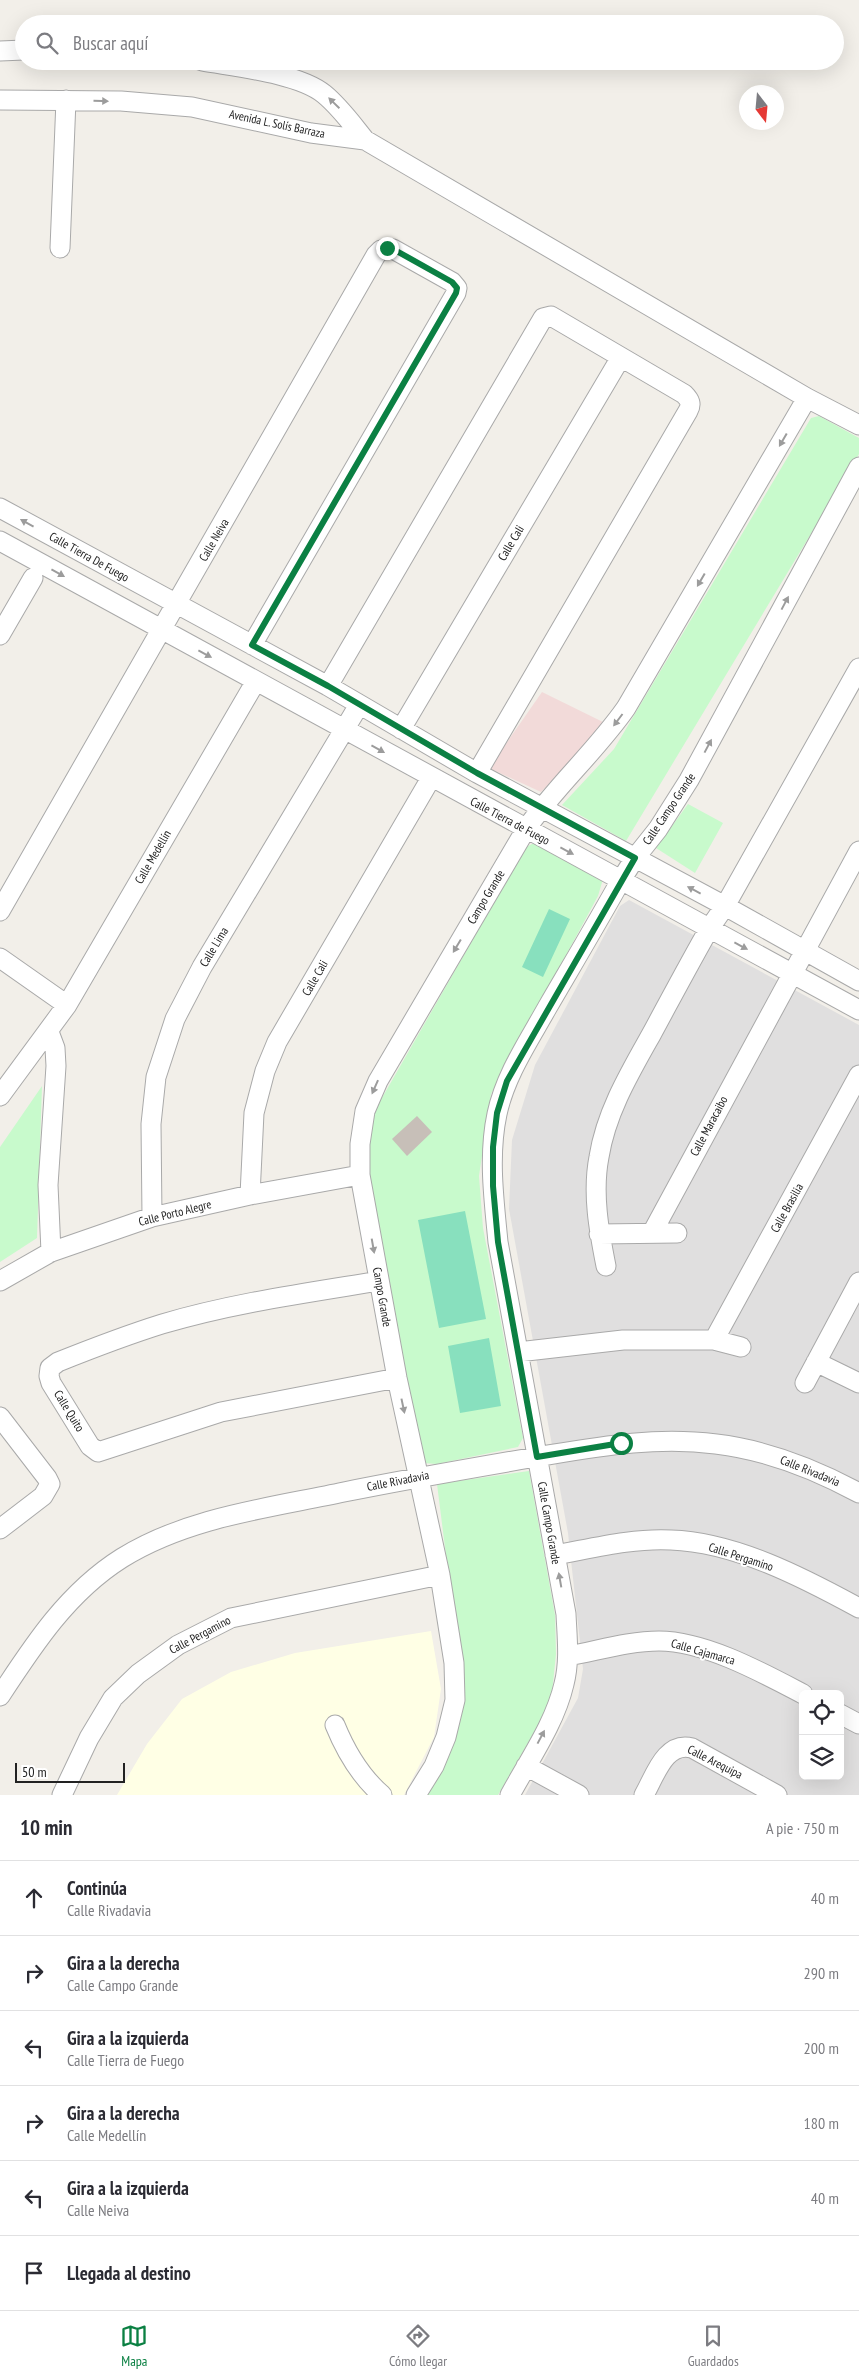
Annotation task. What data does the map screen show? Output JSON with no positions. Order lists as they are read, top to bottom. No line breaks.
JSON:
{"streets":{"street":["Avenida L. Solís Barraza","Calle Neiva","Calle Cali","Calle Tierra De Fuego","Calle Campo Grande","Calle Tierra de Fuego","Calle Medellín","Campo Grande","Calle Lima","Calle Maracaibo","Calle Brasilia","Calle Porto Alegre","Calle Quito","Calle Rivadavia","Calle Pergamino","Calle Cajamarca","Calle Arequipa"]},"crossings":[["Calle Neiva","Calle Tierra De Fuego"],["Calle Neiva","Calle Tierra de Fuego"],["Calle Cali","Calle Tierra de Fuego"],["Calle Cali","Calle Porto Alegre"],["Calle Tierra De Fuego","Calle Tierra de Fuego"],["Calle Campo Grande","Calle Tierra de Fuego"],["Calle Campo Grande","Calle Rivadavia"],["Calle Campo Grande","Calle Pergamino"],["Calle Campo Grande","Calle Cajamarca"],["Calle Tierra de Fuego","Calle Medellín"],["Calle Tierra de Fuego","Campo Grande"],["Calle Tierra de Fuego","Calle Lima"],["Calle Tierra de Fuego","Calle Maracaibo"],["Campo Grande","Calle Porto Alegre"],["Campo Grande","Calle Quito"],["Campo Grande","Calle Rivadavia"],["Campo Grande","Calle Pergamino"],["Calle Lima","Calle Porto Alegre"]],"one_way":["Avenida L. Solís Barraza","Campo Grande"],"scale_bar":"50 m","north":"bottom","page":{"search":"Buscar aquí","scale":"50 m","heading":["10 min","A pie · 750 m"],"list":[["Continúa","Calle Rivadavia","40 m"],["Gira a la derecha","Calle Campo Grande","290 m"],["Gira a la izquierda","Calle Tierra de Fuego","200 m"],["Gira a la derecha","Calle Medellín","180 m"],["Gira a la izquierda","Calle Neiva","40 m"],"Llegada al destino"],"nav":["Mapa","Cómo llegar","Guardados"]}}
